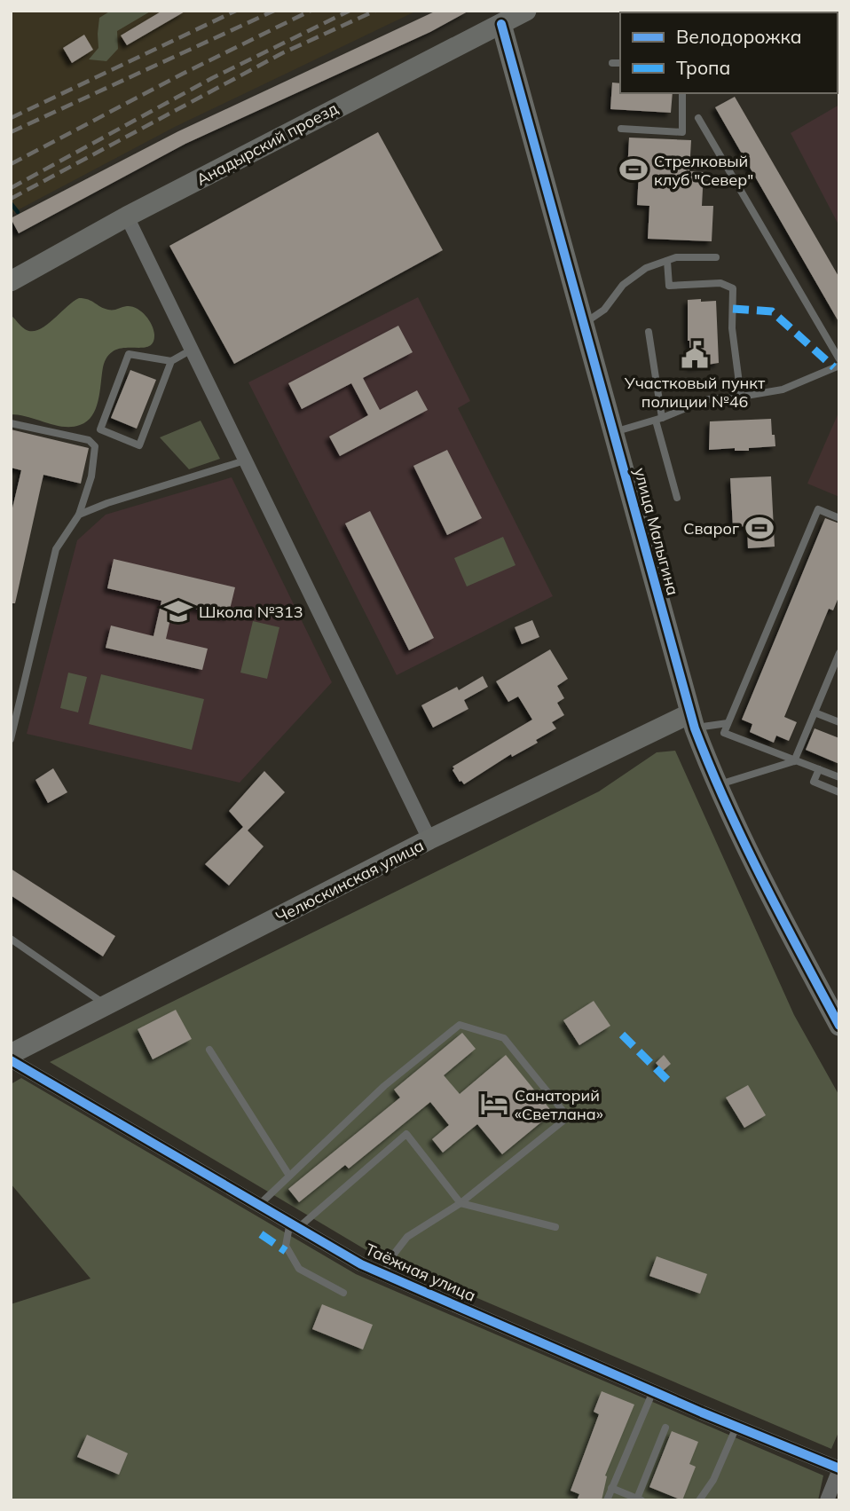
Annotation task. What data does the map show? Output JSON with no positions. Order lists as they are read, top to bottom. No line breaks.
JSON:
{"streets":{"street":["Анадырский проезд","улица Малыгина","Челюскинская улица","Таёжная улица"]},"crossings":[["Анадырский проезд","улица Малыгина"],["улица Малыгина","Челюскинская улица"]],"places":{"sports":["Стрелковый клуб \"Север\"","Сварог"],"public building":["Участковый пункт полиции №46"],"school or university":["Школа №313"],"hotel":["Санаторий «Светлана»"]},"legend":["Велодорожка","Тропа"]}
